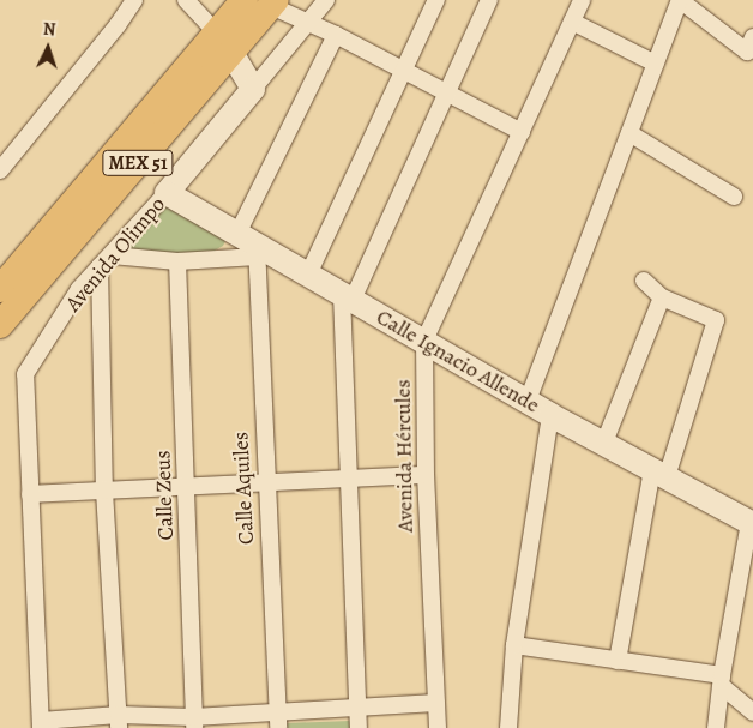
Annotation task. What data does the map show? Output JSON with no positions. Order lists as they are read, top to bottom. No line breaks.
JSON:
{"streets":{"main road":["MEX 51"],"street":["Avenida Olimpo","Calle Ignacio Allende","Avenida Hércules","Calle Aquiles","Calle Zeus"]},"crossings":[["Avenida Olimpo","Calle Ignacio Allende"],["Calle Ignacio Allende","Avenida Hércules"],["Calle Ignacio Allende","Calle Aquiles"]],"north":"top"}
